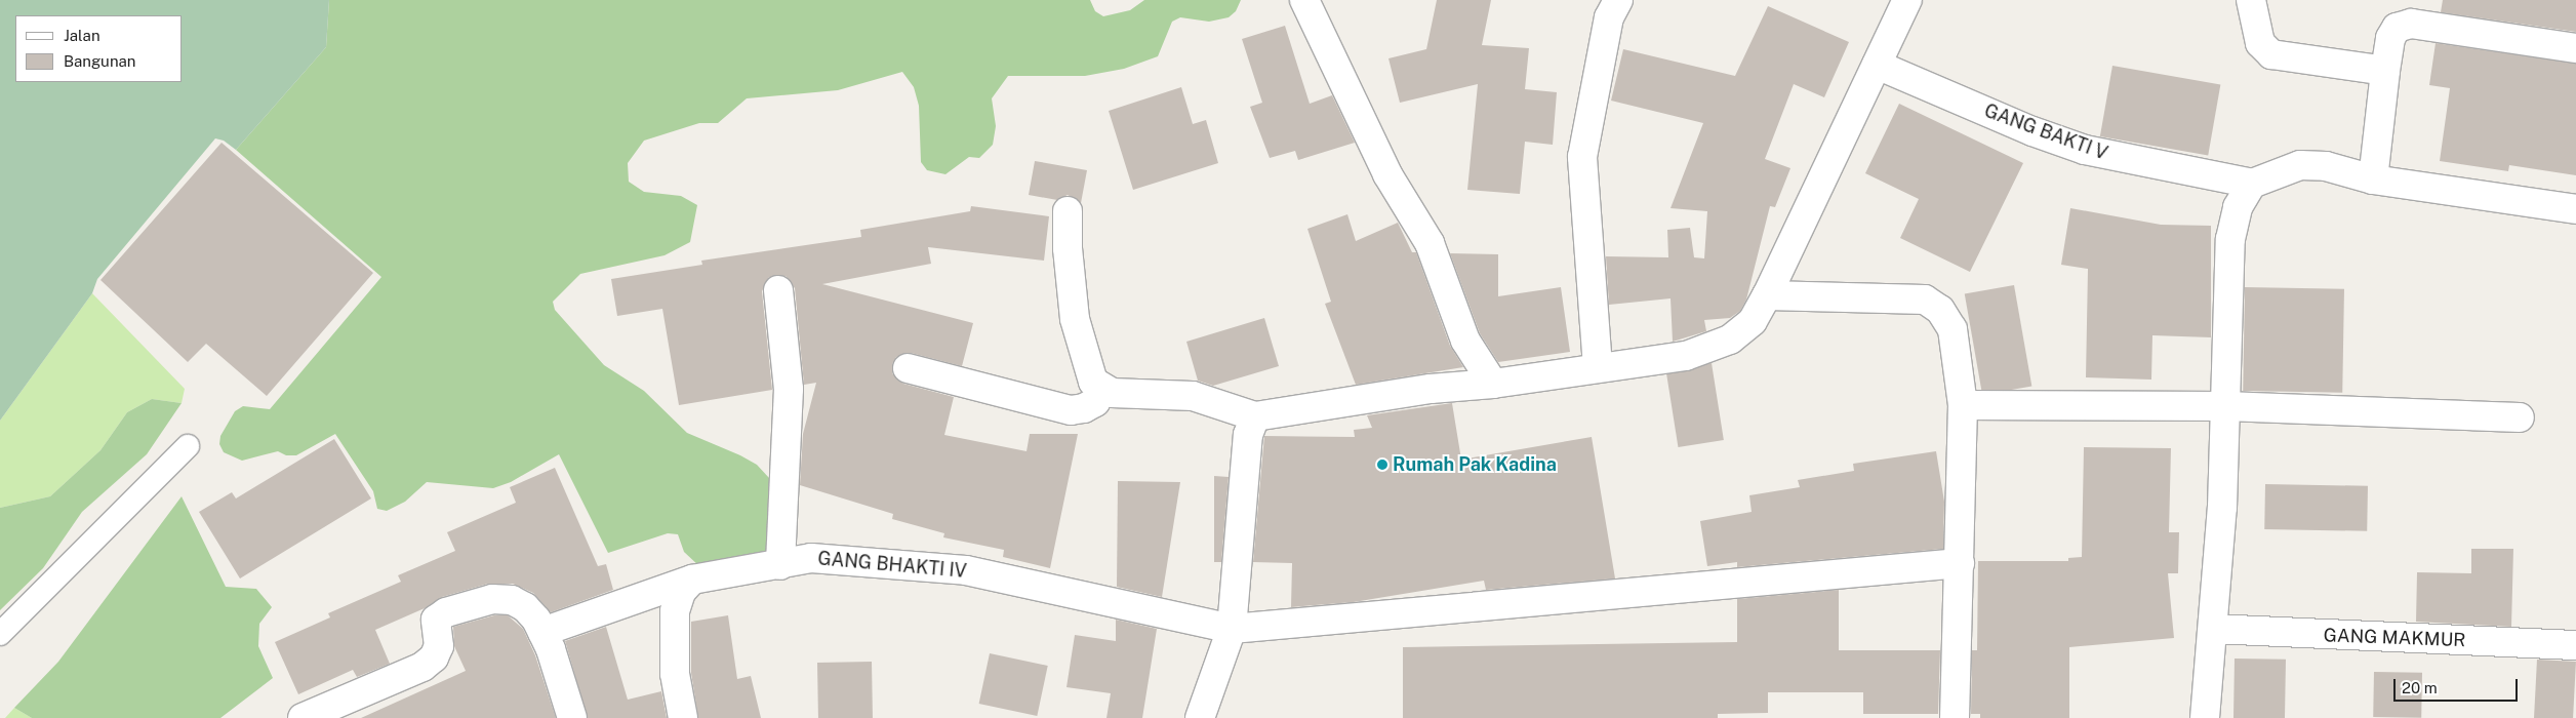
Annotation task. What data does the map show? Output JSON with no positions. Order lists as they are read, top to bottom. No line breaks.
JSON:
{"streets":{"street":["GANG BAKTI V","GANG BHAKTI IV","GANG MAKMUR"]},"places":["Rumah Pak Kadina"],"legend":["Jalan","Bangunan"],"scale_bar":"20 m"}
